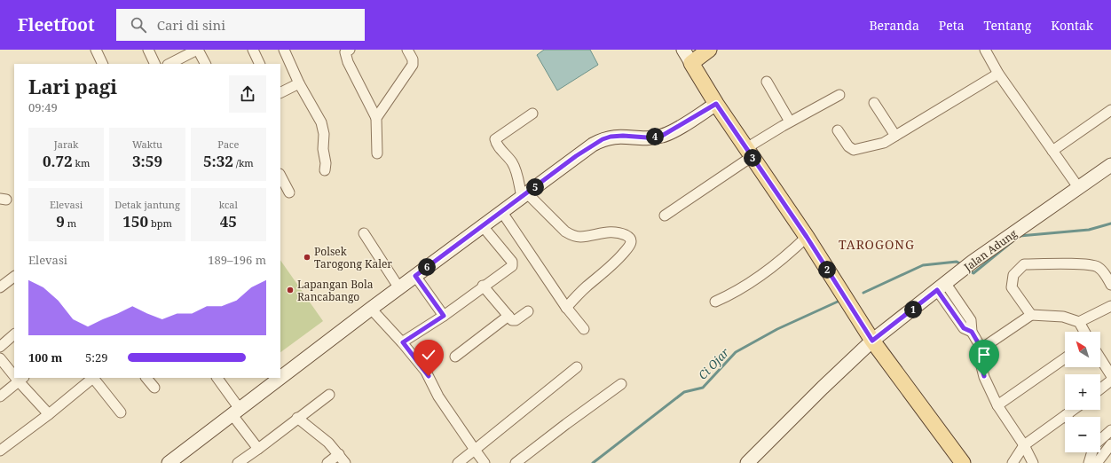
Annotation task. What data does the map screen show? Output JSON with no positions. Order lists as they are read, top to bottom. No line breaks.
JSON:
{"streets":{"street":["Jalan Adung"]},"districts":["TAROGONG"],"water":["Ci Ojar"],"places":["Polsek Tarogong Kaler","Lapangan Bola Rancabango"],"north":"top left","page":{"header":"Fleetfoot","search":"Cari di sini","nav":["Beranda","Peta","Tentang","Kontak"],"heading":["Lari pagi","09:49"],"stats":[["Jarak","0.72 km"],["Waktu","3:59"],["Pace","5:32 /km"],["Elevasi","9 m"],["Detak jantung","150 bpm"],["kcal","45"]],"pins":["4","3","5","6","2","1"],"chart":["Elevasi","189–196 m"],"map_buttons":["+","−"],"list":[{"name":"100 m","note":"5:29"}]}}
